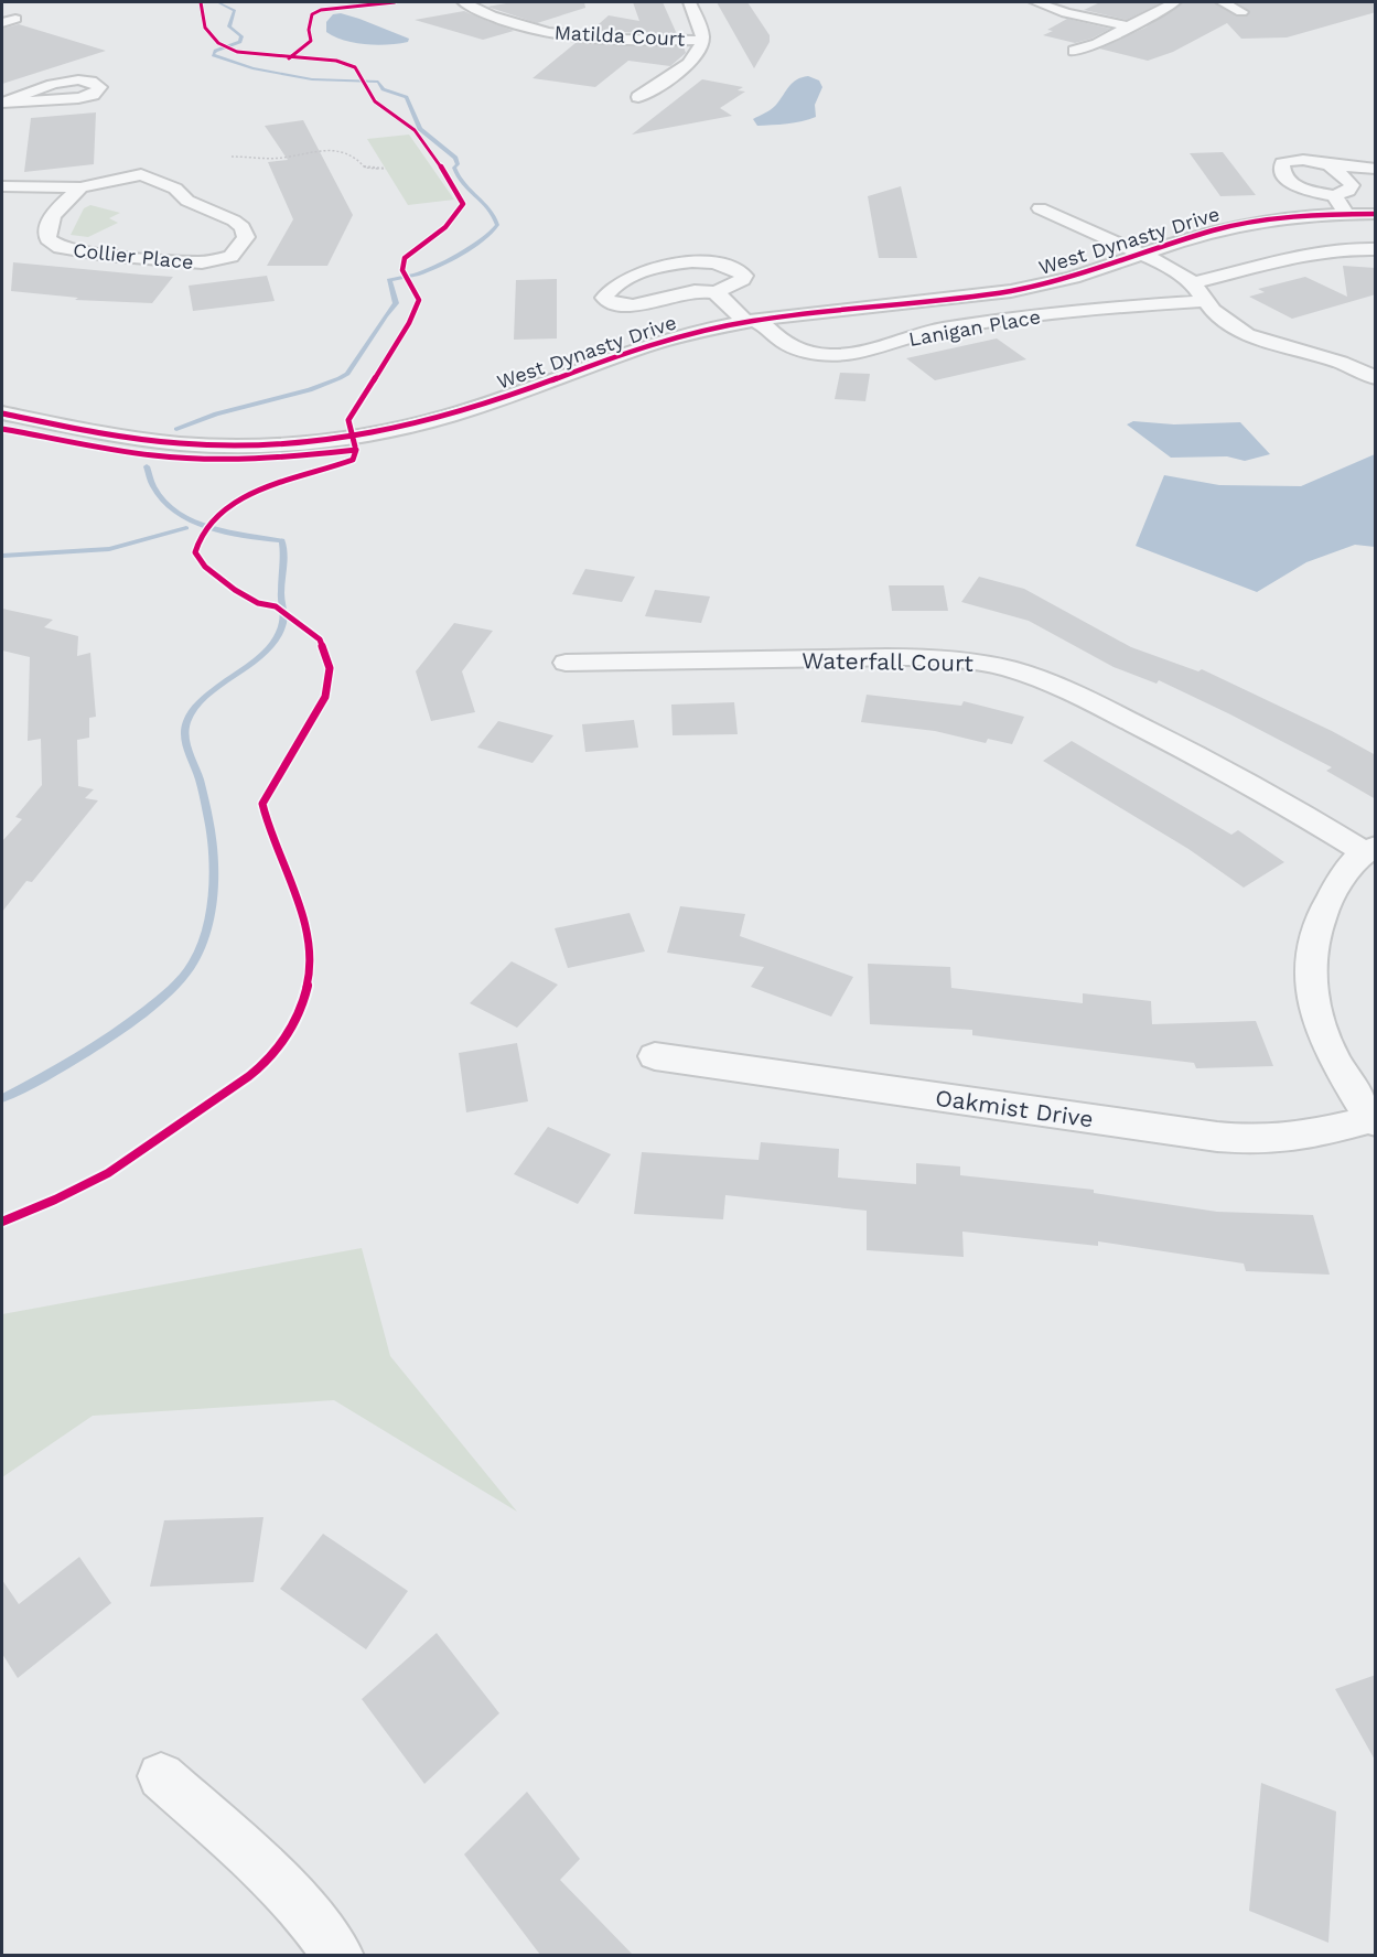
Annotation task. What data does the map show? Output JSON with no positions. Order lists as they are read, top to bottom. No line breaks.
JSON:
{"streets":{"street":["Matilda Court","West Dynasty Drive","Collier Place","Lanigan Place","Waterfall Court","Oakmist Drive"]},"crossings":[["West Dynasty Drive","Lanigan Place"]]}
